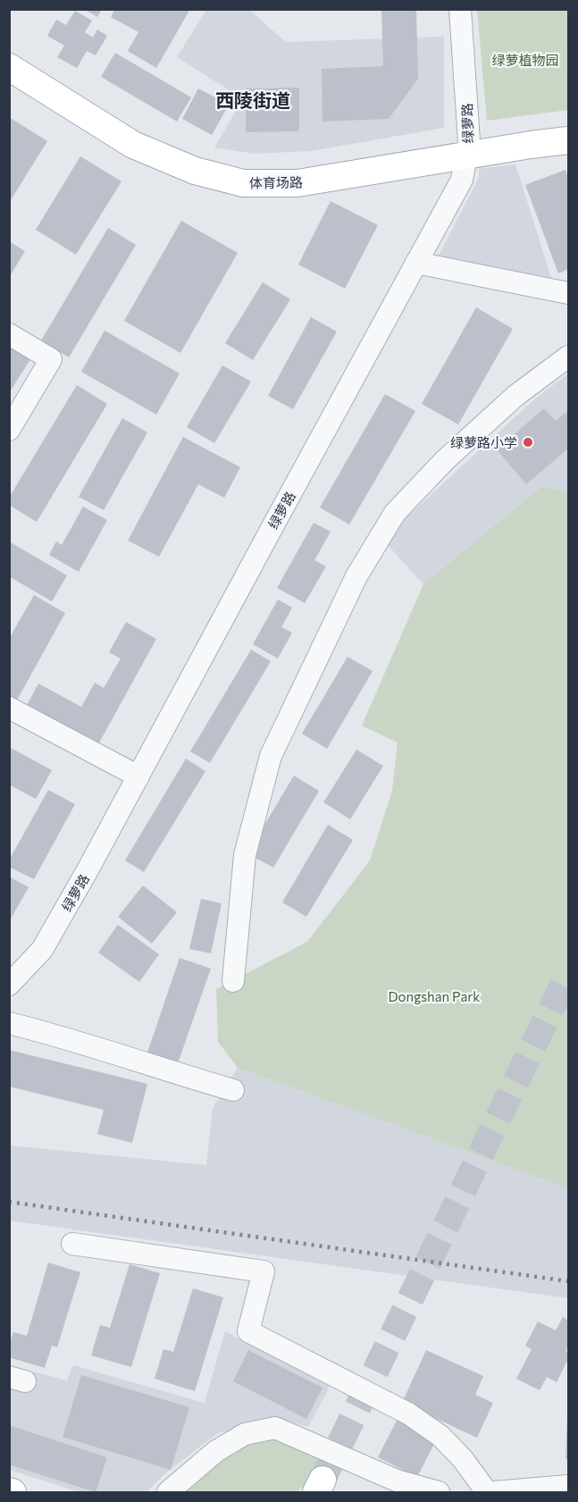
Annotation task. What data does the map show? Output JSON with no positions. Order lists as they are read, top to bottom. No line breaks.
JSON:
{"streets":{"main road":["体育场路"],"street":["绿萝路"]},"crossings":[["绿萝路","体育场路"]],"districts":["西陵街道"],"parks":["绿萝植物园","Dongshan Park"],"places":["绿萝路小学"]}
